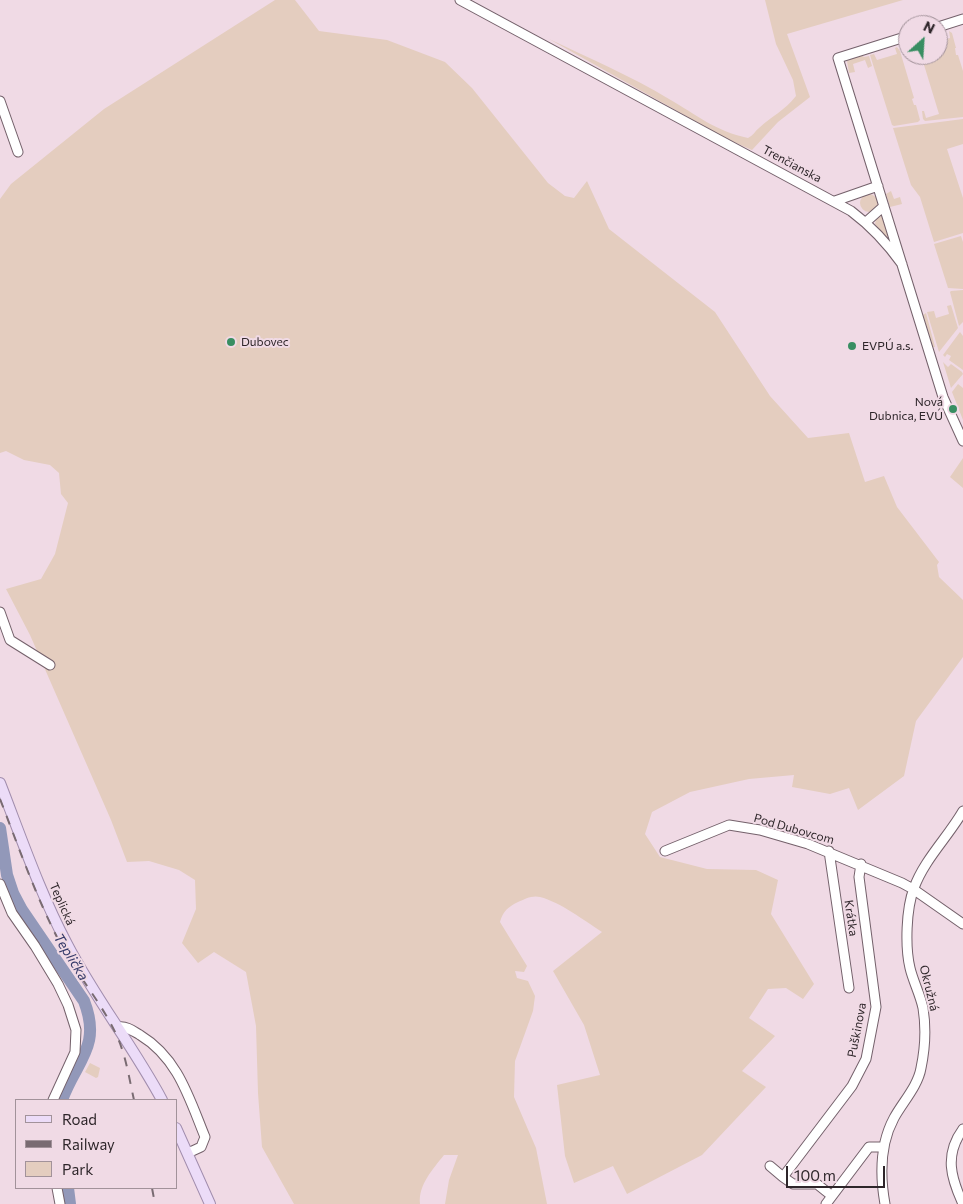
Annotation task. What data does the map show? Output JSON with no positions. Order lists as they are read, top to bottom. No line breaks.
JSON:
{"streets":{"main road":["Teplická"],"street":["Trenčianska","Pod Dubovcom","Krátka","Okružná","Puškinova"]},"crossings":[["Pod Dubovcom","Krátka"],["Pod Dubovcom","Okružná"],["Pod Dubovcom","Puškinova"]],"water":["Teplička"],"places":["Dubovec","EVPÚ a.s.","Nová Dubnica, EVÚ"],"legend":["Road","Railway","Park"],"scale_bar":"100 m","north":"top right"}
